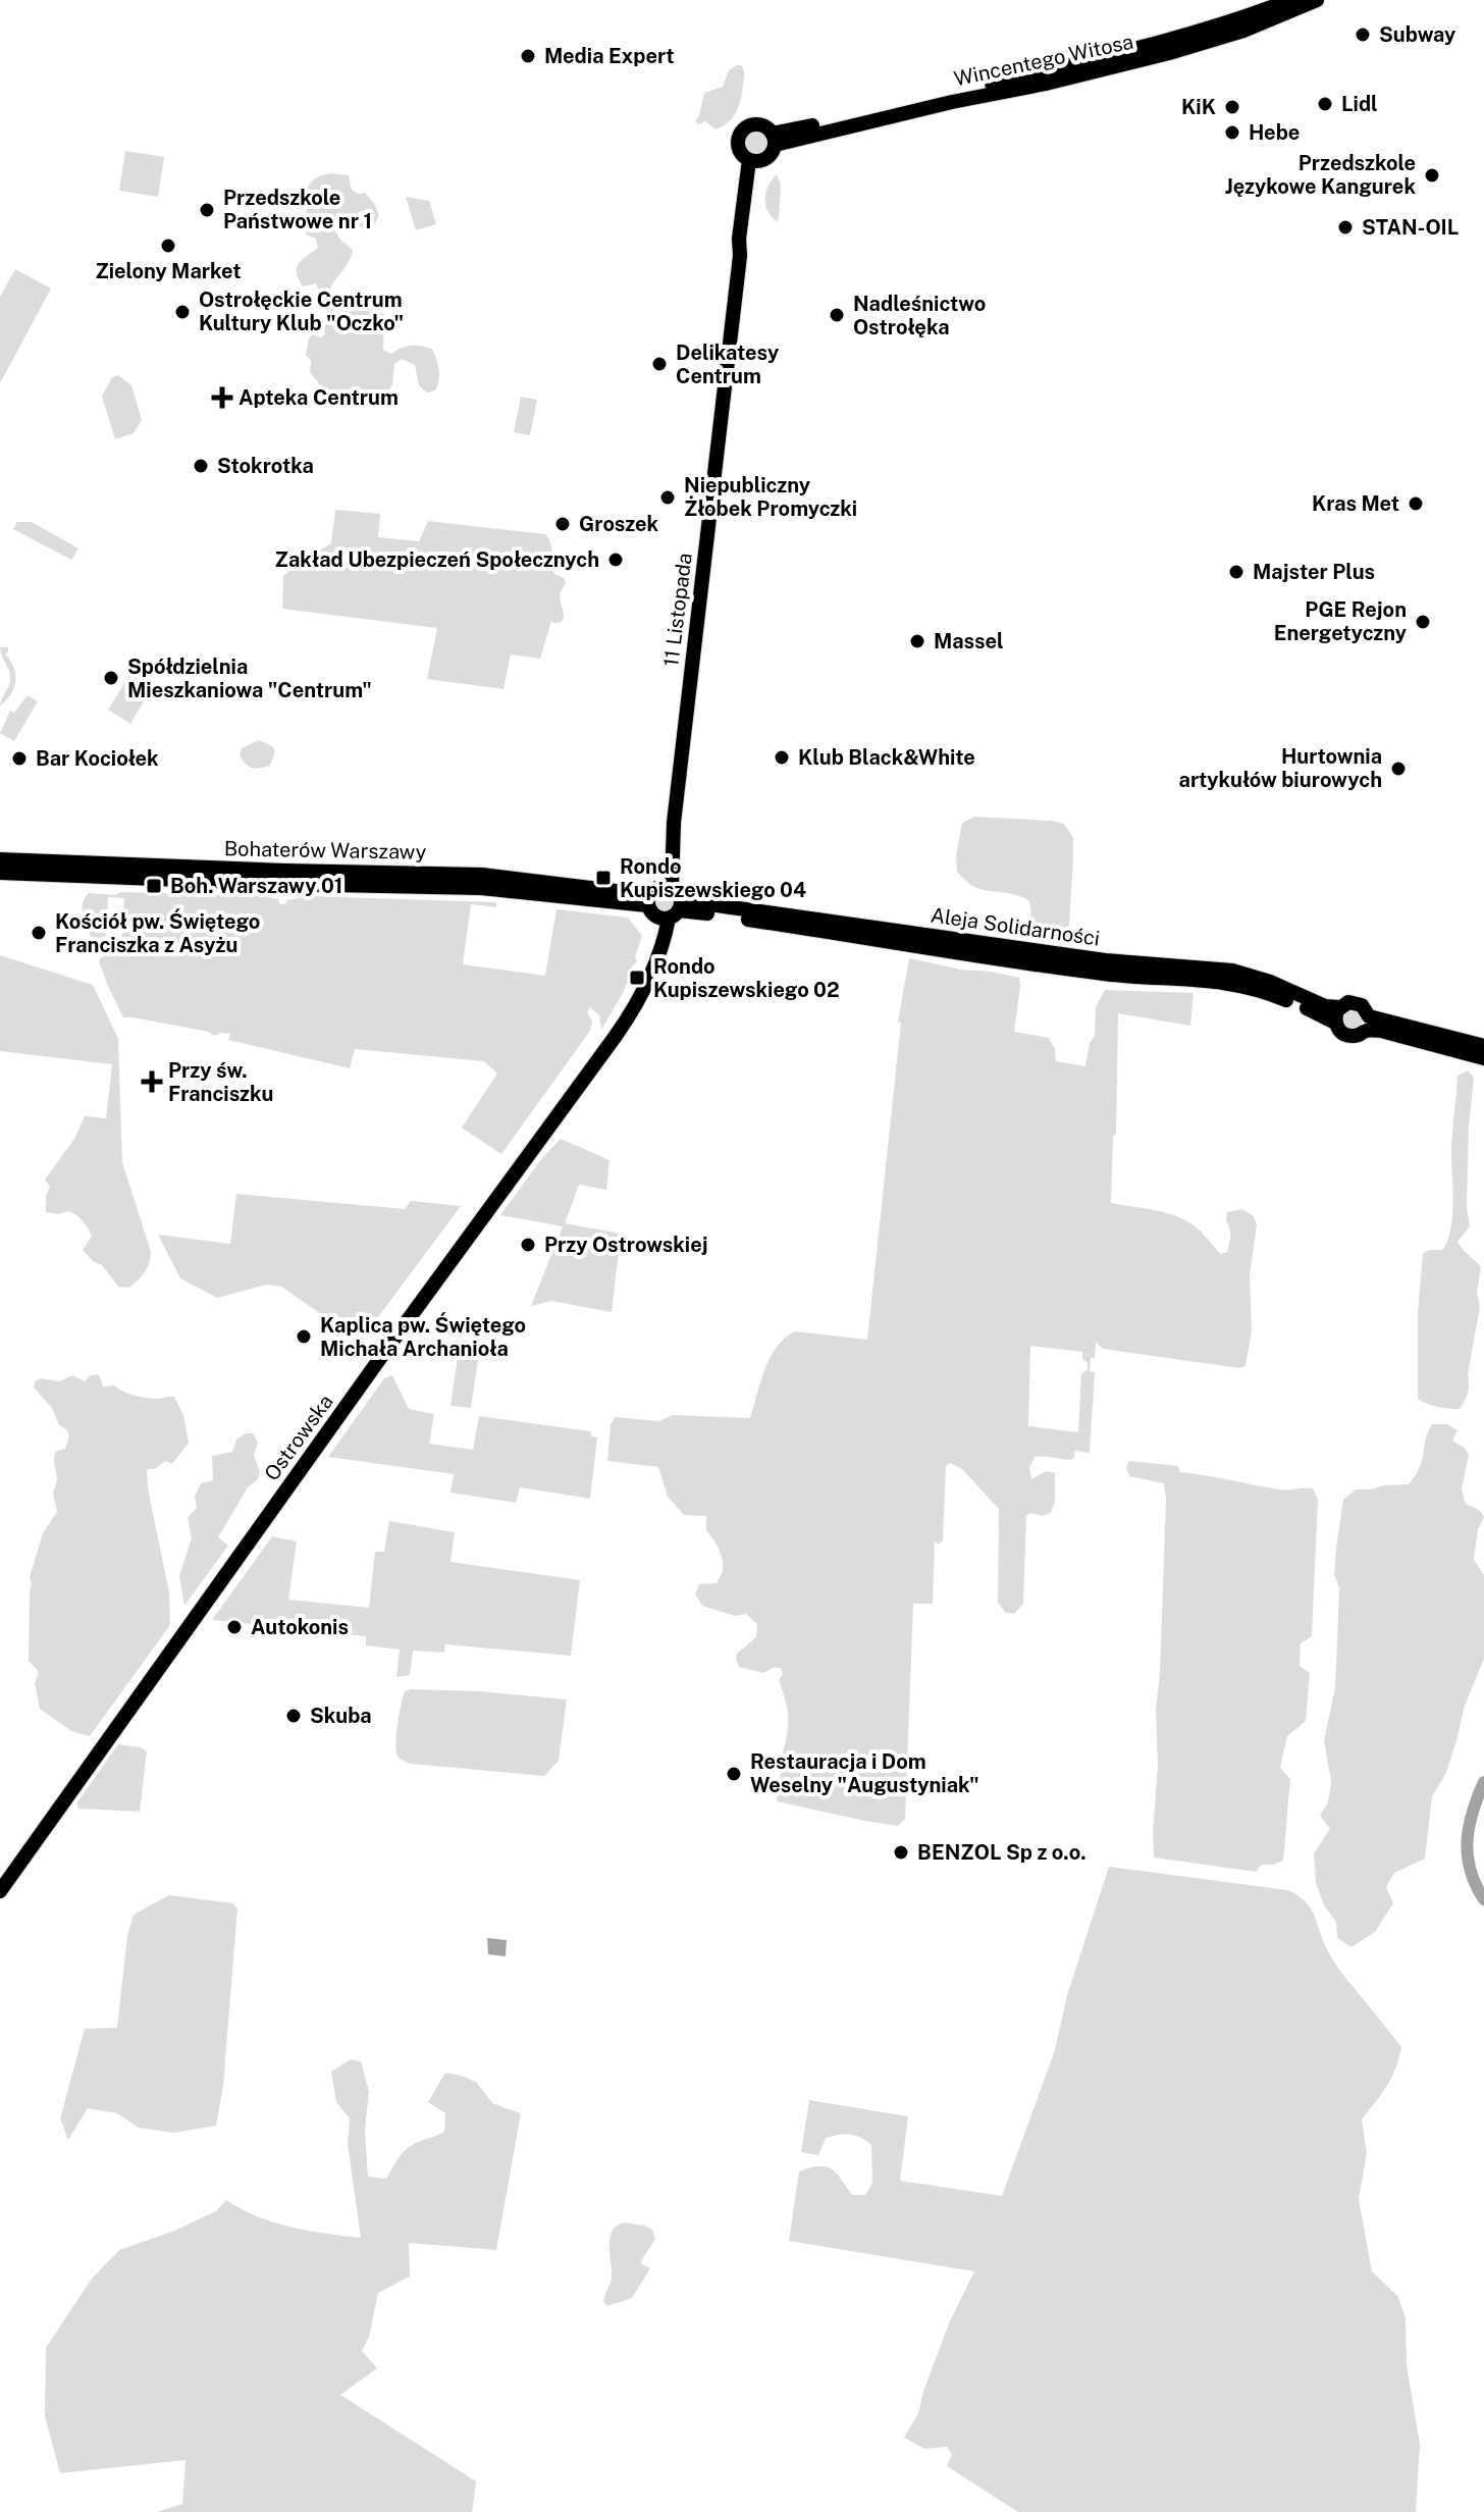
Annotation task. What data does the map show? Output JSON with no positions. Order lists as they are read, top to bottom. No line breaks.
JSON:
{"streets":{"main road":["Wincentego Witosa","11 Listopada","Bohaterów Warszawy","Aleja Solidarności","Ostrowska"]},"crossings":[["Wincentego Witosa","11 Listopada"],["11 Listopada","Bohaterów Warszawy"],["Aleja Solidarności","Ostrowska"]],"places":{"other":["Subway","Media Expert","Lidl","KiK","Hebe","Przedszkole Językowe Kangurek","Przedszkole Państwowe nr 1","STAN-OIL","Zielony Market","Ostrołęckie Centrum Kultury Klub \"Oczko\"","Nadleśnictwo Ostrołęka","Delikatesy Centrum","Stokrotka","Niepubliczny Żłobek Promyczki","Kras Met","Groszek","Zakład Ubezpieczeń Społecznych","Majster Plus","PGE Rejon Energetyczny","Massel","Spółdzielnia Mieszkaniowa \"Centrum\"","Klub Black&White","Bar Kociołek","Hurtownia artykułów biurowych","Kościół pw. Świętego Franciszka z Asyżu","Przy Ostrowskiej","Kaplica pw. Świętego Michała Archanioła","Autokonis","Skuba","Restauracja i Dom Weselny \"Augustyniak\"","BENZOL Sp z o.o."],"health":["Apteka Centrum","Przy św. Franciszku"],"transit":["Rondo Kupiszewskiego 04","Boh. Warszawy 01","Rondo Kupiszewskiego 02"]}}
